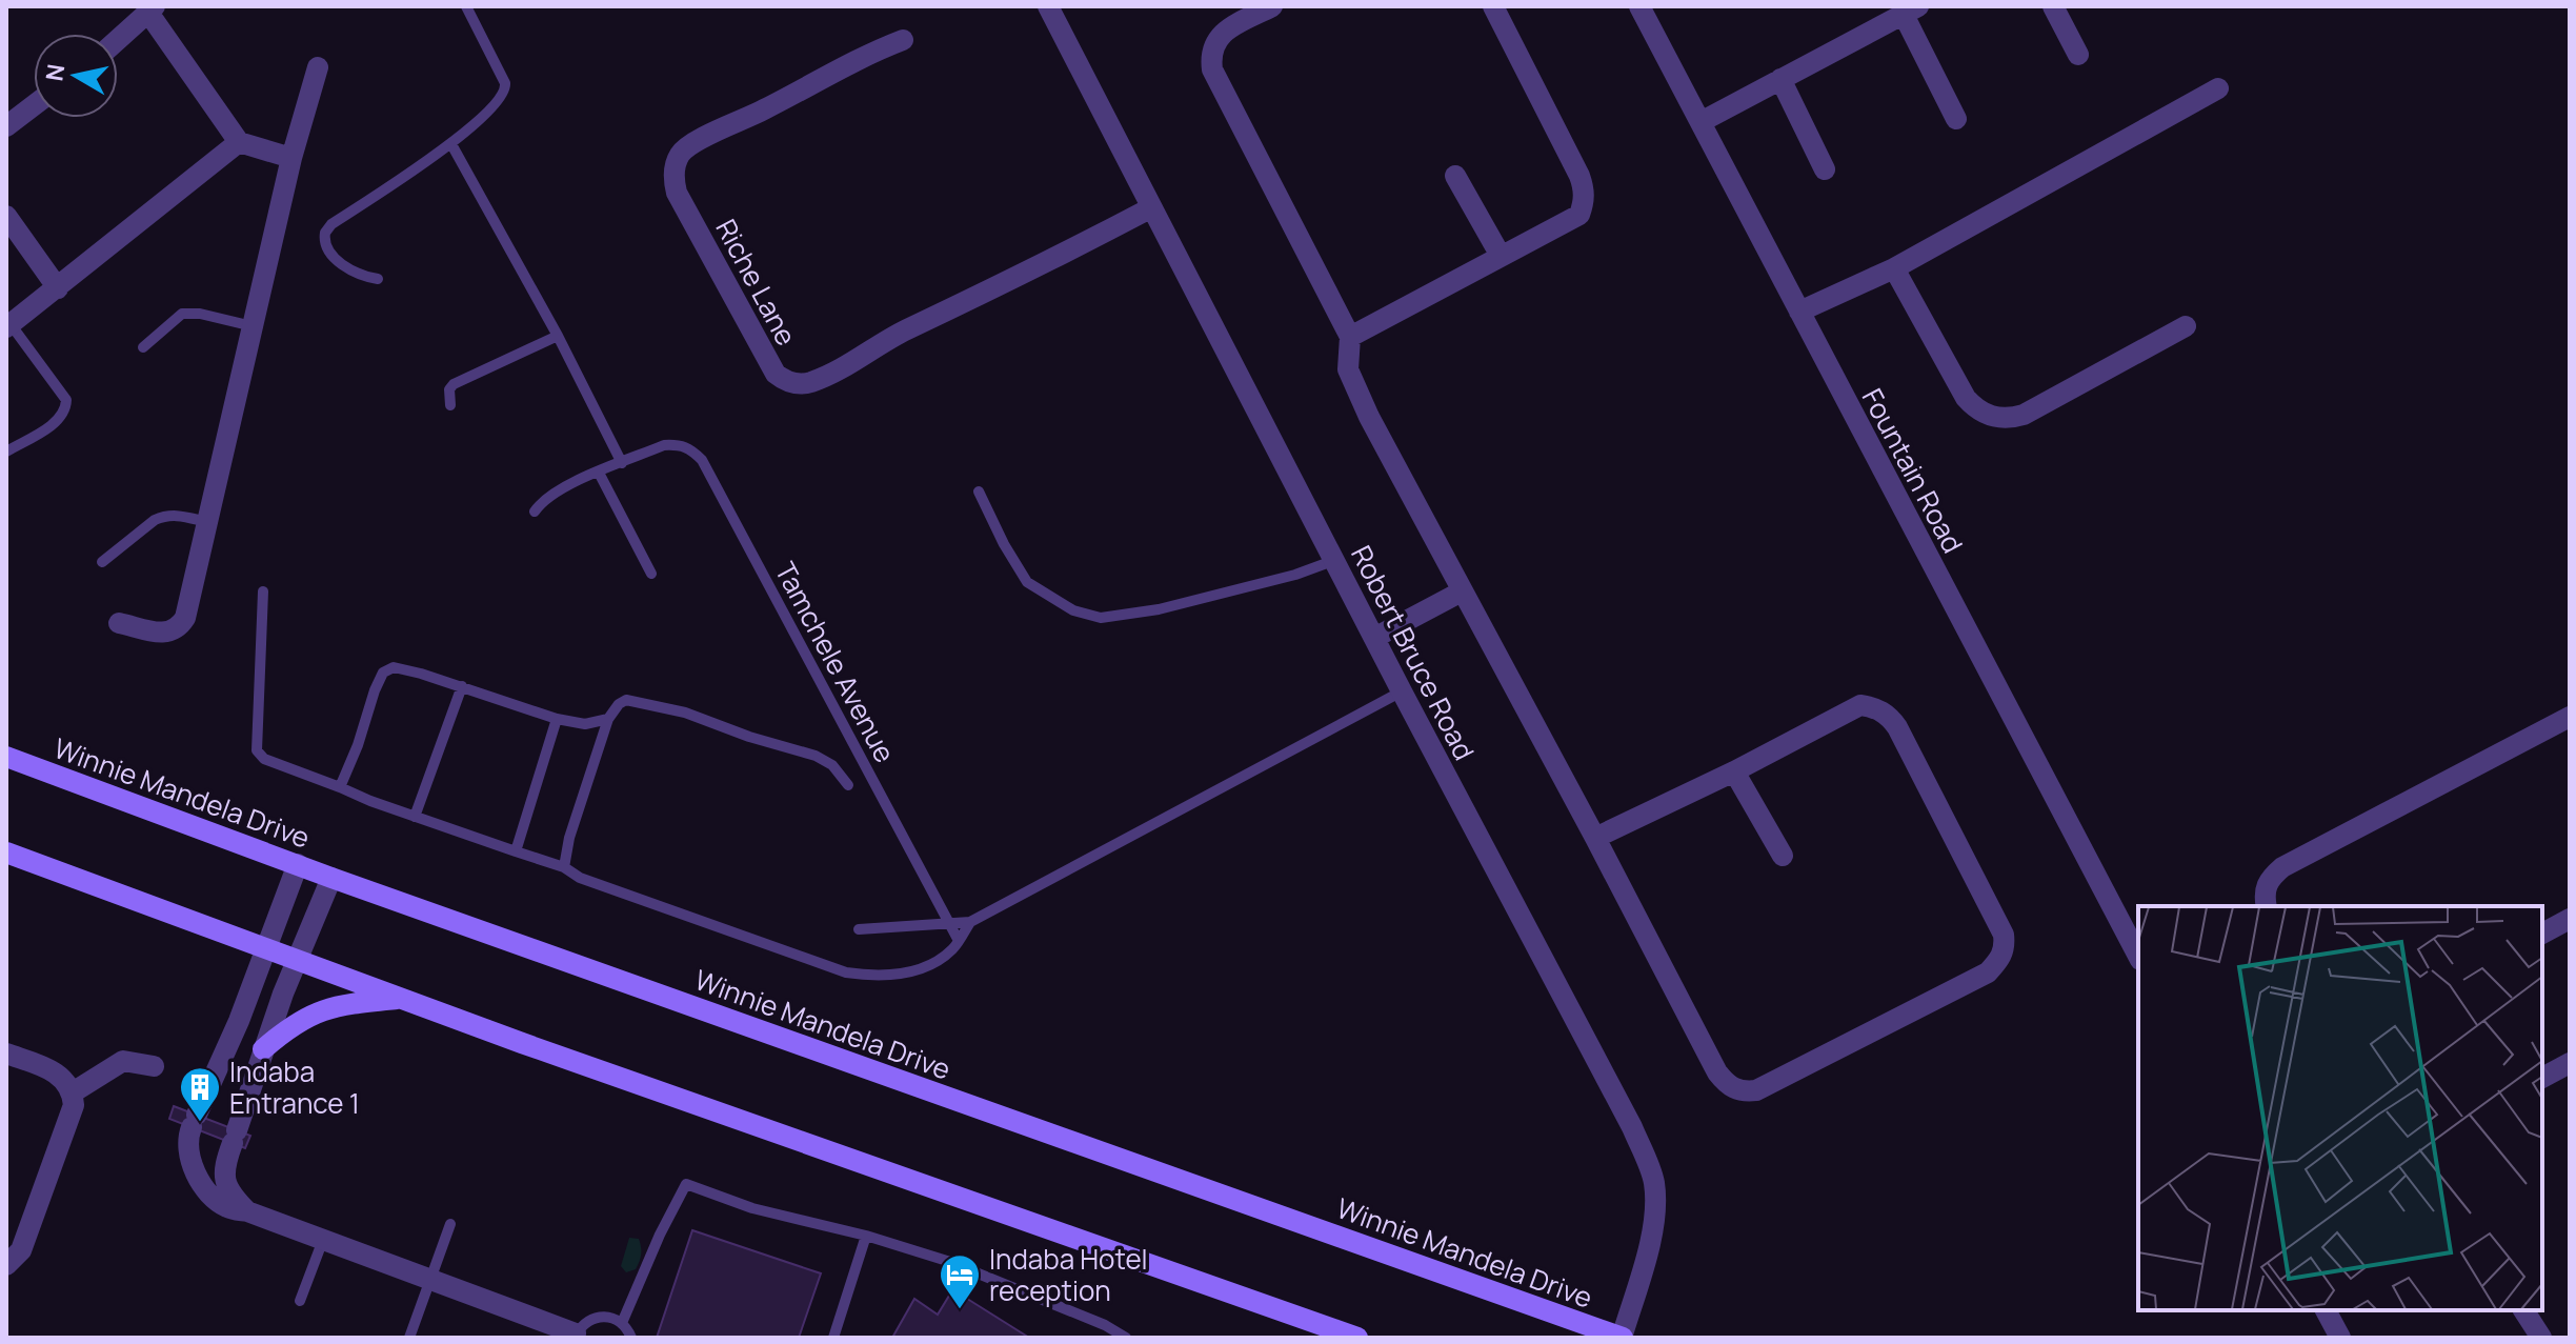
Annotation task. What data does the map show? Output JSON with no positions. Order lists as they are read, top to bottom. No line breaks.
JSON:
{"streets":{"main road":["Winnie Mandela Drive"],"street":["Riche Lane","Fountain Road","Robert Bruce Road"],"lane":["Tamchele Avenue"]},"crossings":[["Riche Lane","Robert Bruce Road"],["Robert Bruce Road","Winnie Mandela Drive"]],"places":{"building":["Indaba Entrance 1"],"hotel":["Indaba Hotel reception"]},"north":"left"}
